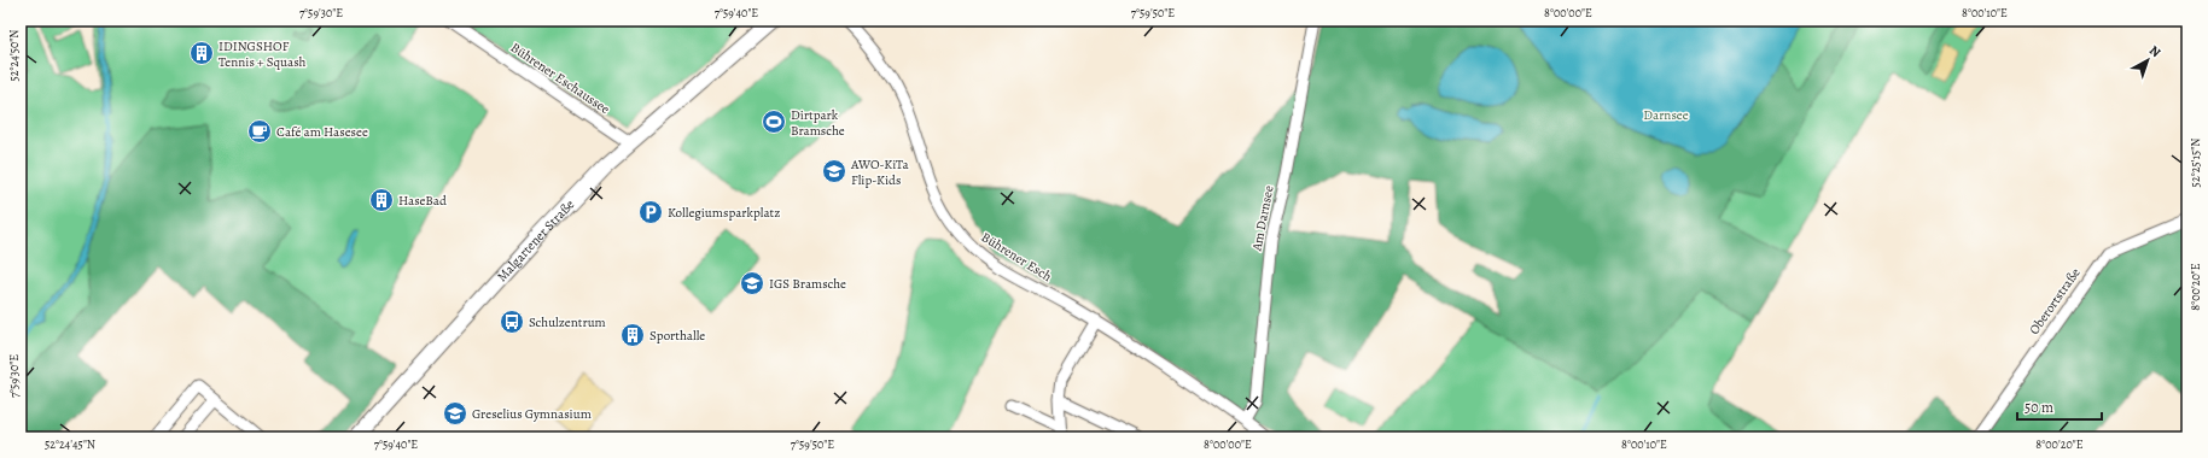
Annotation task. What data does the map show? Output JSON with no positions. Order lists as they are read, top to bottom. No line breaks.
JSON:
{"streets":{"street":["Bührener Eschaussee","Am Darnsee","Malgartener Straße","Bührener Esch","Oberortstraße"]},"crossings":[["Bührener Eschaussee","Malgartener Straße"],["Am Darnsee","Bührener Esch"]],"parks":["Darnsee"],"places":{"building":["IDINGSHOF Tennis + Squash","HaseBad","Sporthalle"],"sports":["Dirtpark Bramsche"],"cafe":["Café am Hasesee"],"school or university":["AWO-KiTa Flip-Kids","IGS Bramsche","Greselius Gymnasium"],"parking":["Kollegiumsparkplatz"],"bus stop":["Schulzentrum"]},"scale_bar":"50 m","north":"top right","coordinates":["7°59'30\"E","7°59'40\"E","7°59'50\"E","8°00'00\"E","8°00'10\"E","52°24'50\"N","52°25'15\"N","8°00'20\"E","52°24'45\"N"]}
